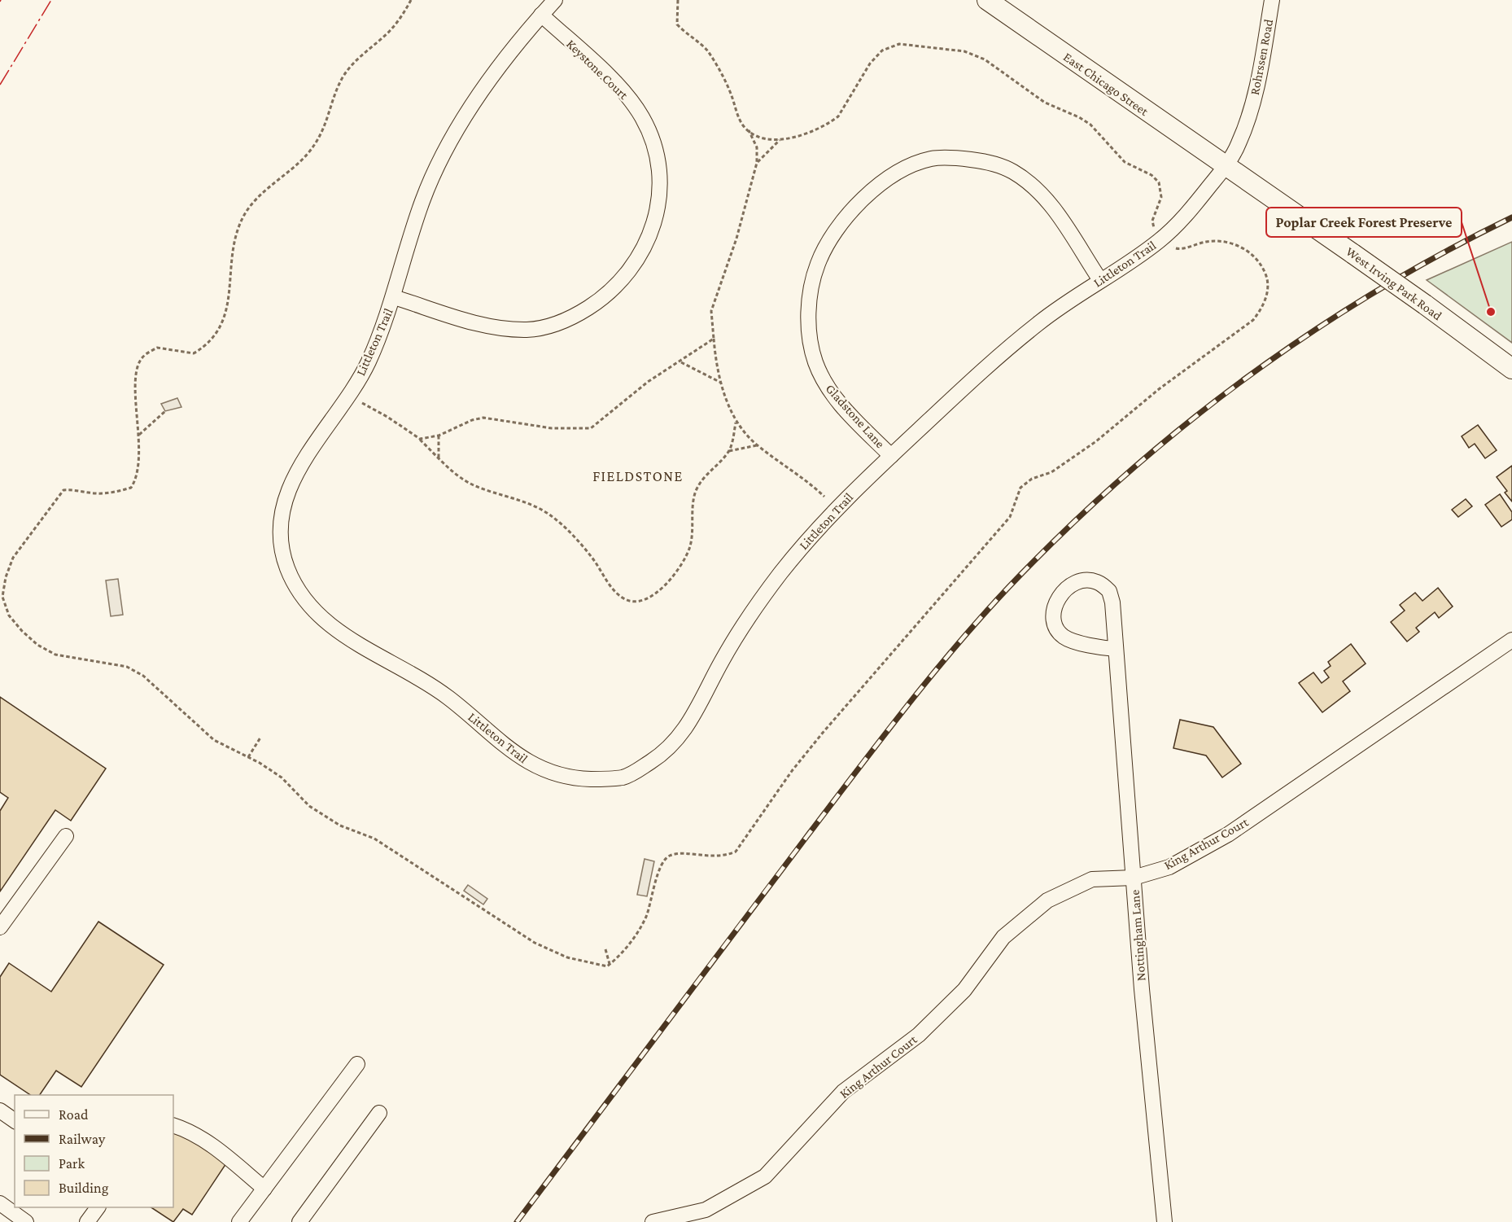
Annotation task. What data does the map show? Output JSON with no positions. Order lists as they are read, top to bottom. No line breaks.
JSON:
{"streets":{"main road":["East Chicago Street","West Irving Park Road"],"street":["Rohrssen Road","Keystone Court","Littleton Trail","Gladstone Lane","King Arthur Court","Nottingham Lane"]},"crossings":[["Rohrssen Road","East Chicago Street"],["Rohrssen Road","Littleton Trail"],["Rohrssen Road","West Irving Park Road"],["Keystone Court","Littleton Trail"],["East Chicago Street","Littleton Trail"],["East Chicago Street","West Irving Park Road"],["Littleton Trail","West Irving Park Road"],["Littleton Trail","Gladstone Lane"],["King Arthur Court","Nottingham Lane"]],"districts":["FIELDSTONE"],"places":["Poplar Creek Forest Preserve"],"legend":["Road","Railway","Park","Building"]}
